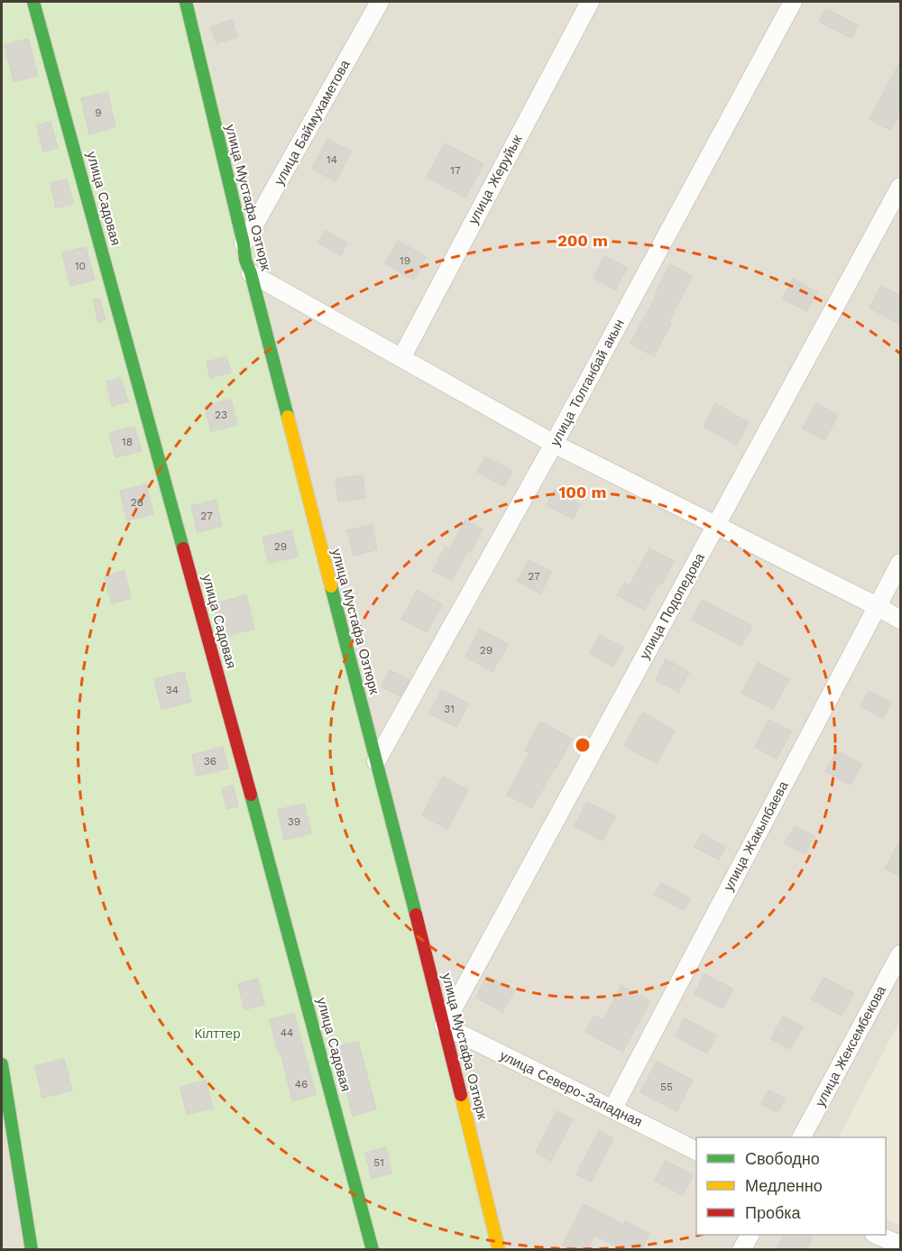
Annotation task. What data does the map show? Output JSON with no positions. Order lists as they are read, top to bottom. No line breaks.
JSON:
{"streets":{"street":["улица Баймухаметова","улица Жеруйык","улица Мустафа Озтюрк","улица Садовая","улица Толганбай акын","улица Подопедова","улица Жакыпбаева","улица Жексембекова","улица Северо-Западная"]},"crossings":[["улица Баймухаметова","улица Мустафа Озтюрк"],["улица Мустафа Озтюрк","улица Толганбай акын"],["улица Мустафа Озтюрк","улица Подопедова"],["улица Мустафа Озтюрк","улица Северо-Западная"],["улица Подопедова","улица Северо-Западная"],["улица Жакыпбаева","улица Северо-Западная"]],"parks":["Кілттер"],"house_numbers":["9","14","17","19","10","23","18","26","27","29","27","29","34","31","36","39","44","46","55","51"],"legend":["Свободно","Медленно","Пробка"],"rings":["200 m","100 m"]}
